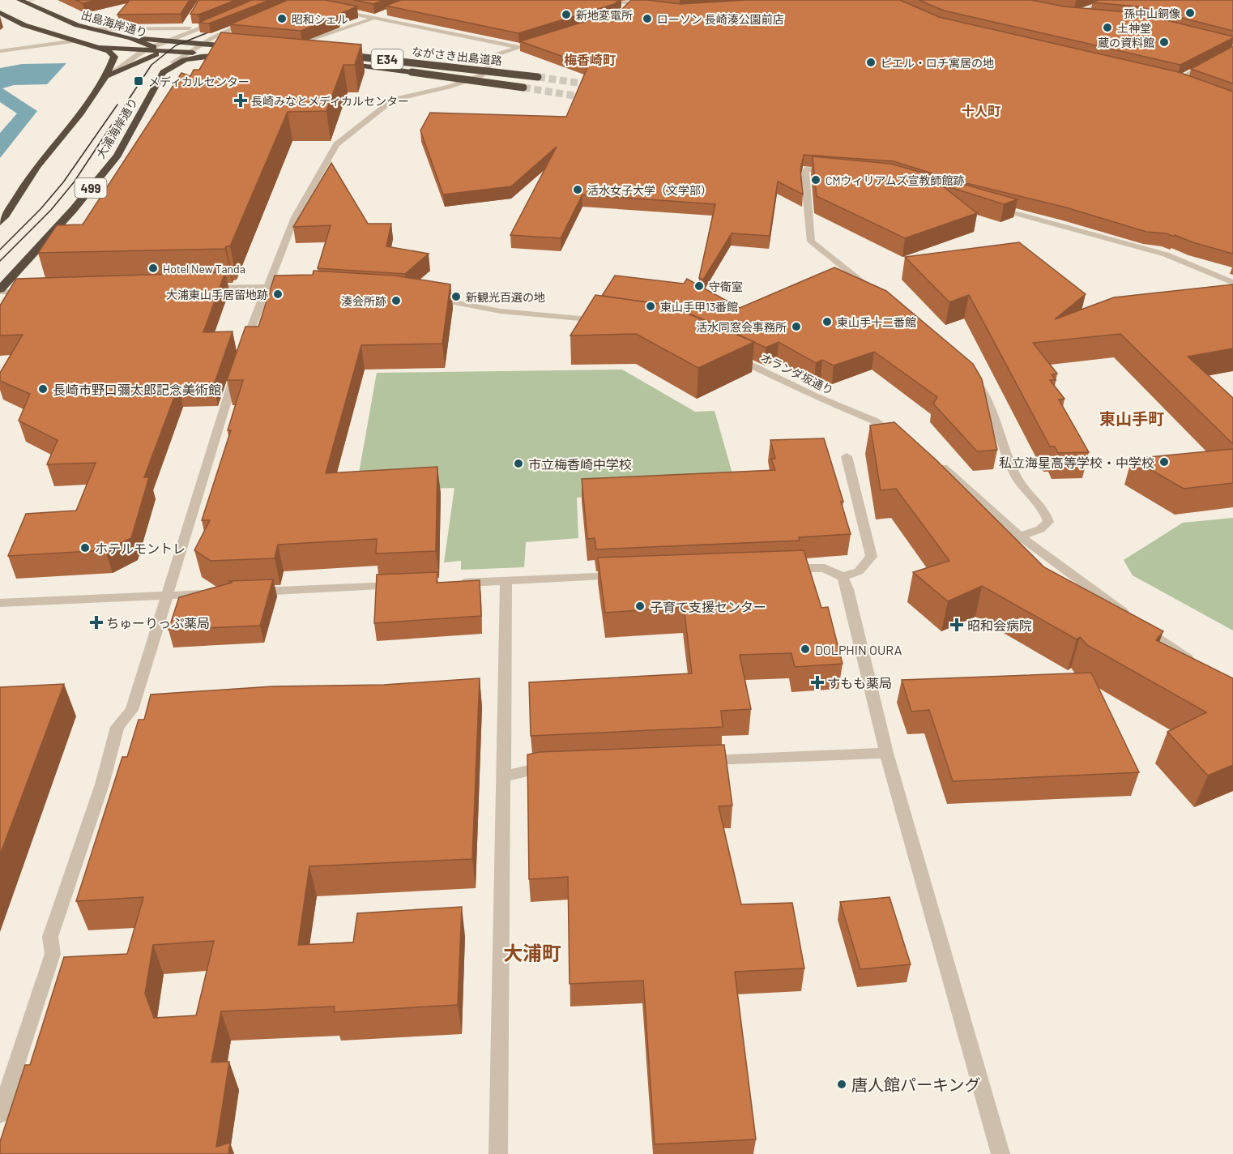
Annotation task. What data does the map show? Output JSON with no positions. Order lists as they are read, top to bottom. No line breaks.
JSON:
{"streets":{"highway":["出島海岸通り","ながさき出島道路","E34","大浦海岸通り","499"],"street":["オランダ坂通り"]},"crossings":[["出島海岸通り","大浦海岸通り"]],"districts":["梅香崎町","十人町","東山手町","大浦町"],"places":{"other":["孫中山銅像","新地変電所","昭和シェル","ローソン 長崎湊公園前店","土神堂","蔵の資料館","ピエル・ロチ寓居の地","CMウィリアムズ宣教師館跡","活水女子大学（文学部）","Hotel New Tanda","守衛室","大浦東山手居留地跡","新観光百選の地","湊会所跡","東山手甲13番館","東山手十二番館","活水同窓会事務所","長崎市野口彌太郎記念美術館","私立海星高等学校・中学校","市立梅香崎中学校","ホテルモントレ","子育て支援センター","DOLPHIN OURA","唐人館パーキング"],"transit":["メディカルセンター"],"health":["長崎みなとメディカルセンター","ちゅーりっぷ薬局","昭和会病院","すもも薬局"]}}
